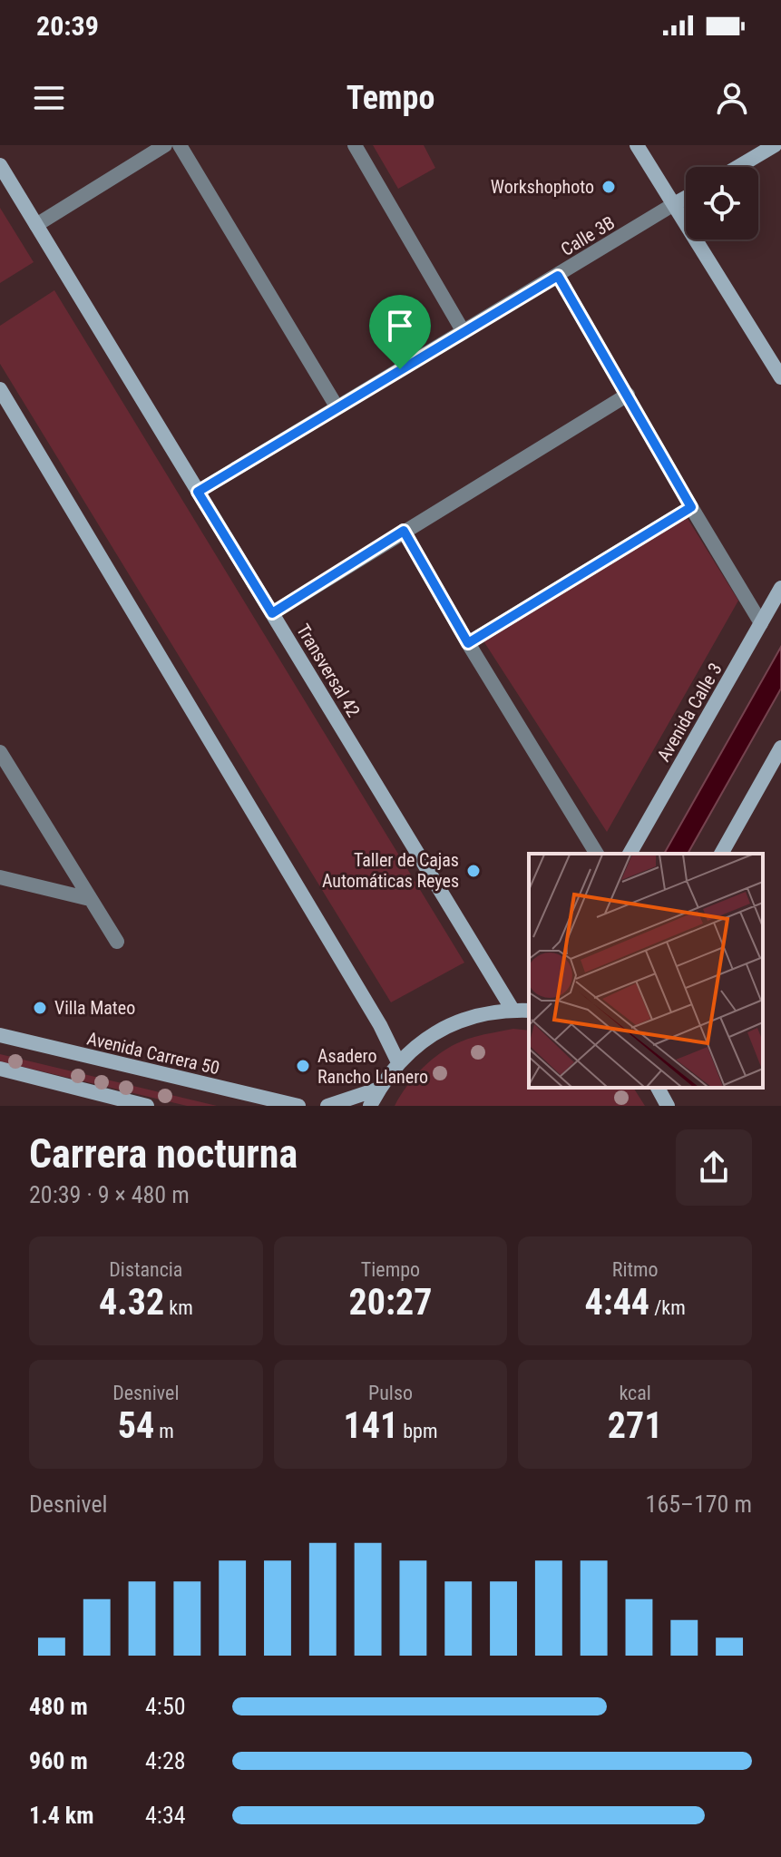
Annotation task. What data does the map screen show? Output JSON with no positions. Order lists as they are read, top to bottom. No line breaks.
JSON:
{"streets":{"street":["Calle 3B","Transversal 42","Avenida Calle 3","Avenida Carrera 50"]},"crossings":[["Calle 3B","Transversal 42"]],"places":["Workshophoto","Taller de Cajas Automáticas Reyes","Villa Mateo","Asadero Rancho Llanero"],"page":{"status":"20:39","header":"Tempo","heading":["Carrera nocturna","20:39 · 9 × 480 m"],"stats":[["Distancia","4.32 km"],["Tiempo","20:27"],["Ritmo","4:44 /km"],["Desnivel","54 m"],["Pulso","141 bpm"],["kcal","271"]],"chart":["Desnivel","165–170 m"],"list":[{"name":"480 m","note":"4:50"},{"name":"960 m","note":"4:28"},{"name":"1.4 km","note":"4:34"}]}}
